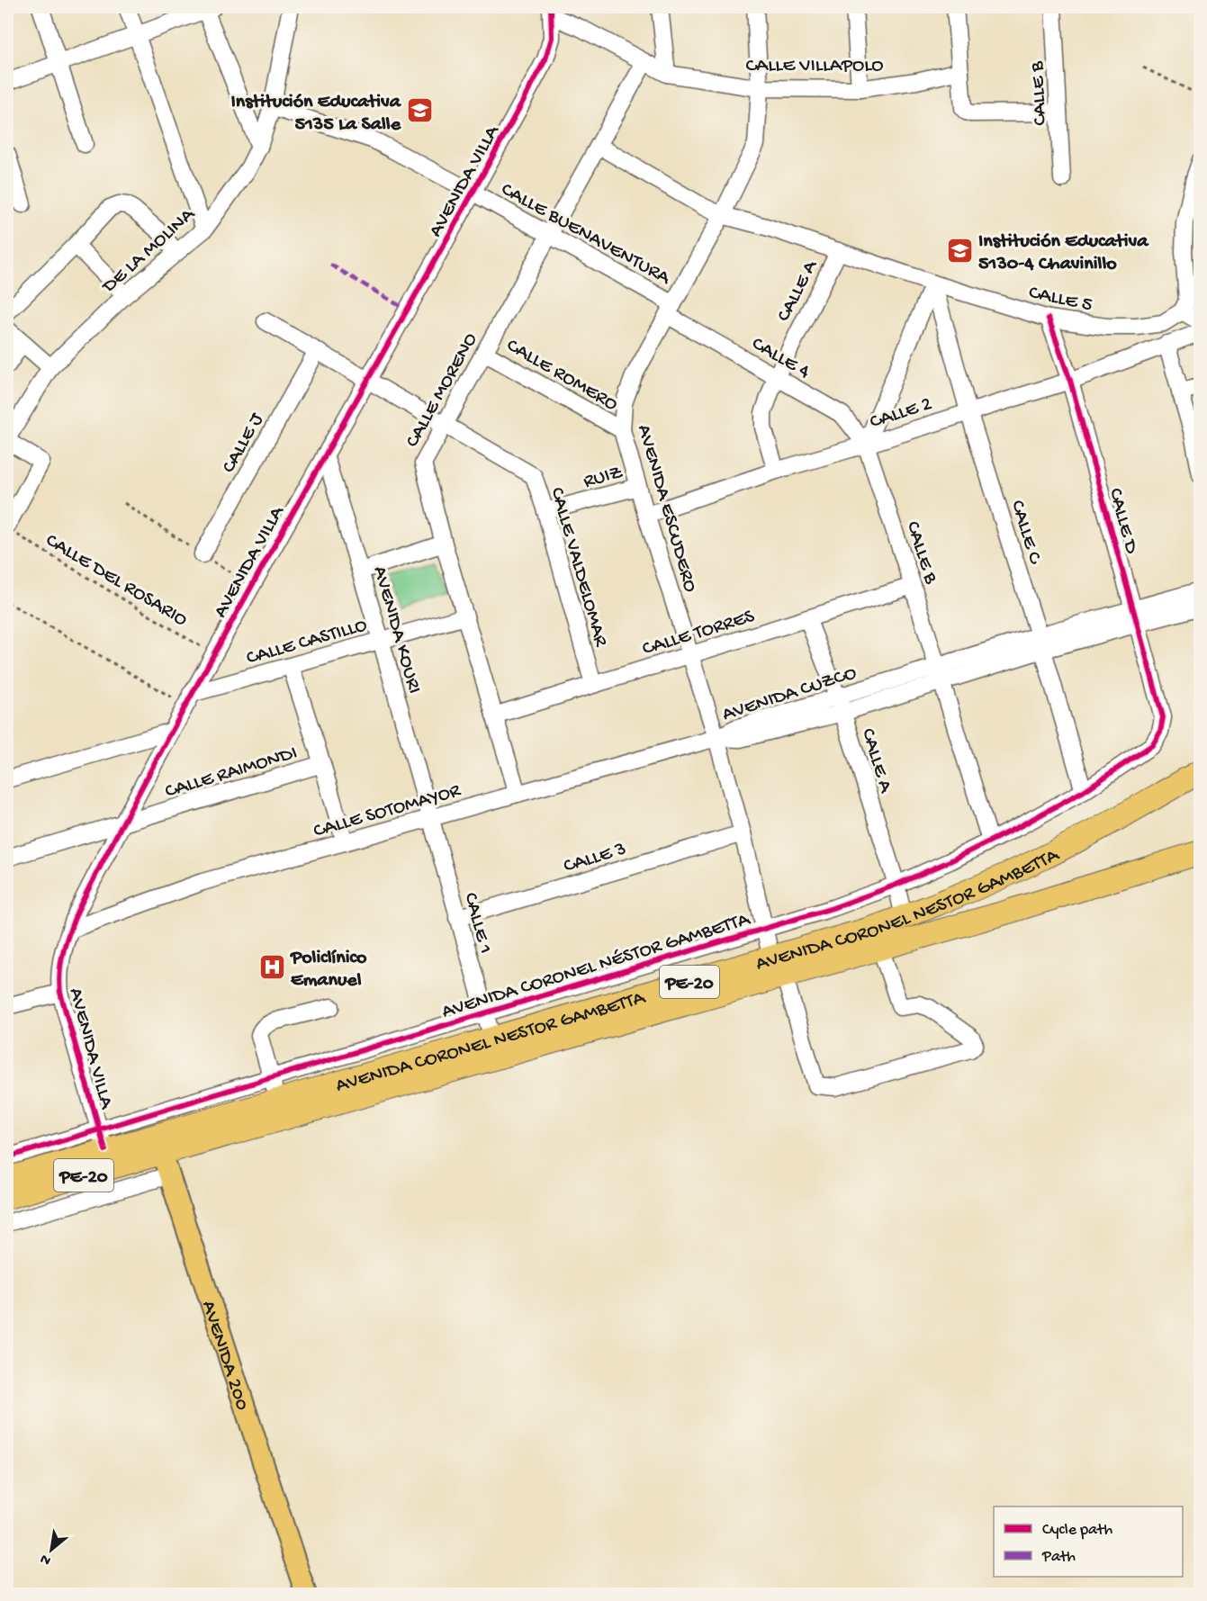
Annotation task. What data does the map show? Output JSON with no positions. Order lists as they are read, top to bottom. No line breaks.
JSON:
{"streets":{"highway":["AVENIDA CORONEL NESTOR GAMBETTA","PE-20"],"main road":["AVENIDA 200"],"street":["CALLE VILLAPOLO","CALLE B","AVENIDA VILLA","CALLE BUENAVENTURA","DE LA MOLINA","CALLE A","CALLE 5","CALLE 4","CALLE ROMERO","CALLE MORENO","CALLE 2","CALLE J","RUIZ","AVENIDA ESCUDERO","CALLE D","CALLE C","CALLE VALDELOMAR","AVENIDA KOURI","CALLE TORRES","CALLE CASTILLO","AVENIDA CUZCO","CALLE RAIMONDI","CALLE SOTOMAYOR","CALLE 3","CALLE 1","AVENIDA CORONEL NÉSTOR GAMBETTA"],"path":["CALLE DEL ROSARIO"]},"crossings":[["CALLE VILLAPOLO","AVENIDA VILLA"],["CALLE VILLAPOLO","CALLE MORENO"],["CALLE VILLAPOLO","AVENIDA ESCUDERO"],["CALLE B","CALLE 4"],["CALLE B","CALLE 2"],["CALLE B","CALLE TORRES"],["CALLE B","AVENIDA CUZCO"],["CALLE B","AVENIDA CORONEL NÉSTOR GAMBETTA"],["AVENIDA VILLA","CALLE BUENAVENTURA"],["AVENIDA VILLA","CALLE VALDELOMAR"],["AVENIDA VILLA","CALLE DEL ROSARIO"],["AVENIDA VILLA","AVENIDA KOURI"],["AVENIDA VILLA","CALLE CASTILLO"],["AVENIDA VILLA","CALLE RAIMONDI"],["AVENIDA VILLA","CALLE SOTOMAYOR"],["AVENIDA VILLA","AVENIDA CORONEL NESTOR GAMBETTA"],["CALLE BUENAVENTURA","DE LA MOLINA"],["CALLE BUENAVENTURA","CALLE 4"],["CALLE BUENAVENTURA","CALLE MORENO"],["CALLE BUENAVENTURA","AVENIDA ESCUDERO"],["CALLE A","CALLE 5"],["CALLE A","CALLE 4"],["CALLE A","CALLE 2"],["CALLE A","CALLE TORRES"],["CALLE A","AVENIDA CUZCO"],["CALLE A","AVENIDA CORONEL NESTOR GAMBETTA"],["CALLE A","AVENIDA CORONEL NÉSTOR GAMBETTA"],["CALLE 5","CALLE MORENO"],["CALLE 5","AVENIDA ESCUDERO"],["CALLE 5","CALLE D"],["CALLE 5","CALLE C"],["CALLE 4","CALLE 2"],["CALLE 4","AVENIDA ESCUDERO"],["CALLE ROMERO","CALLE MORENO"],["CALLE ROMERO","AVENIDA ESCUDERO"],["CALLE MORENO","CALLE VALDELOMAR"],["CALLE MORENO","CALLE TORRES"],["CALLE MORENO","CALLE CASTILLO"],["CALLE MORENO","CALLE SOTOMAYOR"],["CALLE 2","AVENIDA ESCUDERO"],["CALLE 2","CALLE D"],["CALLE 2","CALLE C"],["CALLE J","CALLE VALDELOMAR"],["RUIZ","AVENIDA ESCUDERO"],["RUIZ","CALLE VALDELOMAR"],["AVENIDA ESCUDERO","CALLE TORRES"],["AVENIDA ESCUDERO","AVENIDA CUZCO"],["AVENIDA ESCUDERO","CALLE SOTOMAYOR"],["AVENIDA ESCUDERO","CALLE 3"],["AVENIDA ESCUDERO","AVENIDA CORONEL NESTOR GAMBETTA"],["AVENIDA ESCUDERO","AVENIDA CORONEL NÉSTOR GAMBETTA"],["CALLE D","AVENIDA CUZCO"],["CALLE D","AVENIDA CORONEL NÉSTOR GAMBETTA"],["CALLE C","AVENIDA CUZCO"],["CALLE C","AVENIDA CORONEL NÉSTOR GAMBETTA"],["CALLE VALDELOMAR","CALLE TORRES"],["AVENIDA KOURI","CALLE CASTILLO"],["AVENIDA KOURI","CALLE SOTOMAYOR"],["AVENIDA KOURI","CALLE 1"],["AVENIDA CUZCO","CALLE SOTOMAYOR"],["CALLE SOTOMAYOR","CALLE 1"],["CALLE 3","CALLE 1"],["AVENIDA CORONEL NESTOR GAMBETTA","CALLE 1"],["AVENIDA CORONEL NESTOR GAMBETTA","AVENIDA CORONEL NÉSTOR GAMBETTA"],["AVENIDA CORONEL NESTOR GAMBETTA","AVENIDA 200"],["CALLE 1","AVENIDA CORONEL NÉSTOR GAMBETTA"],["AVENIDA CORONEL NÉSTOR GAMBETTA","AVENIDA 200"]],"places":{"school or university":["Institución Educativa 5135 La Salle","Institución Educativa 5130-4 Chavinillo"],"hospital":["Policlínico Emanuel"]},"legend":["Cycle path","Path"],"north":"bottom left"}
